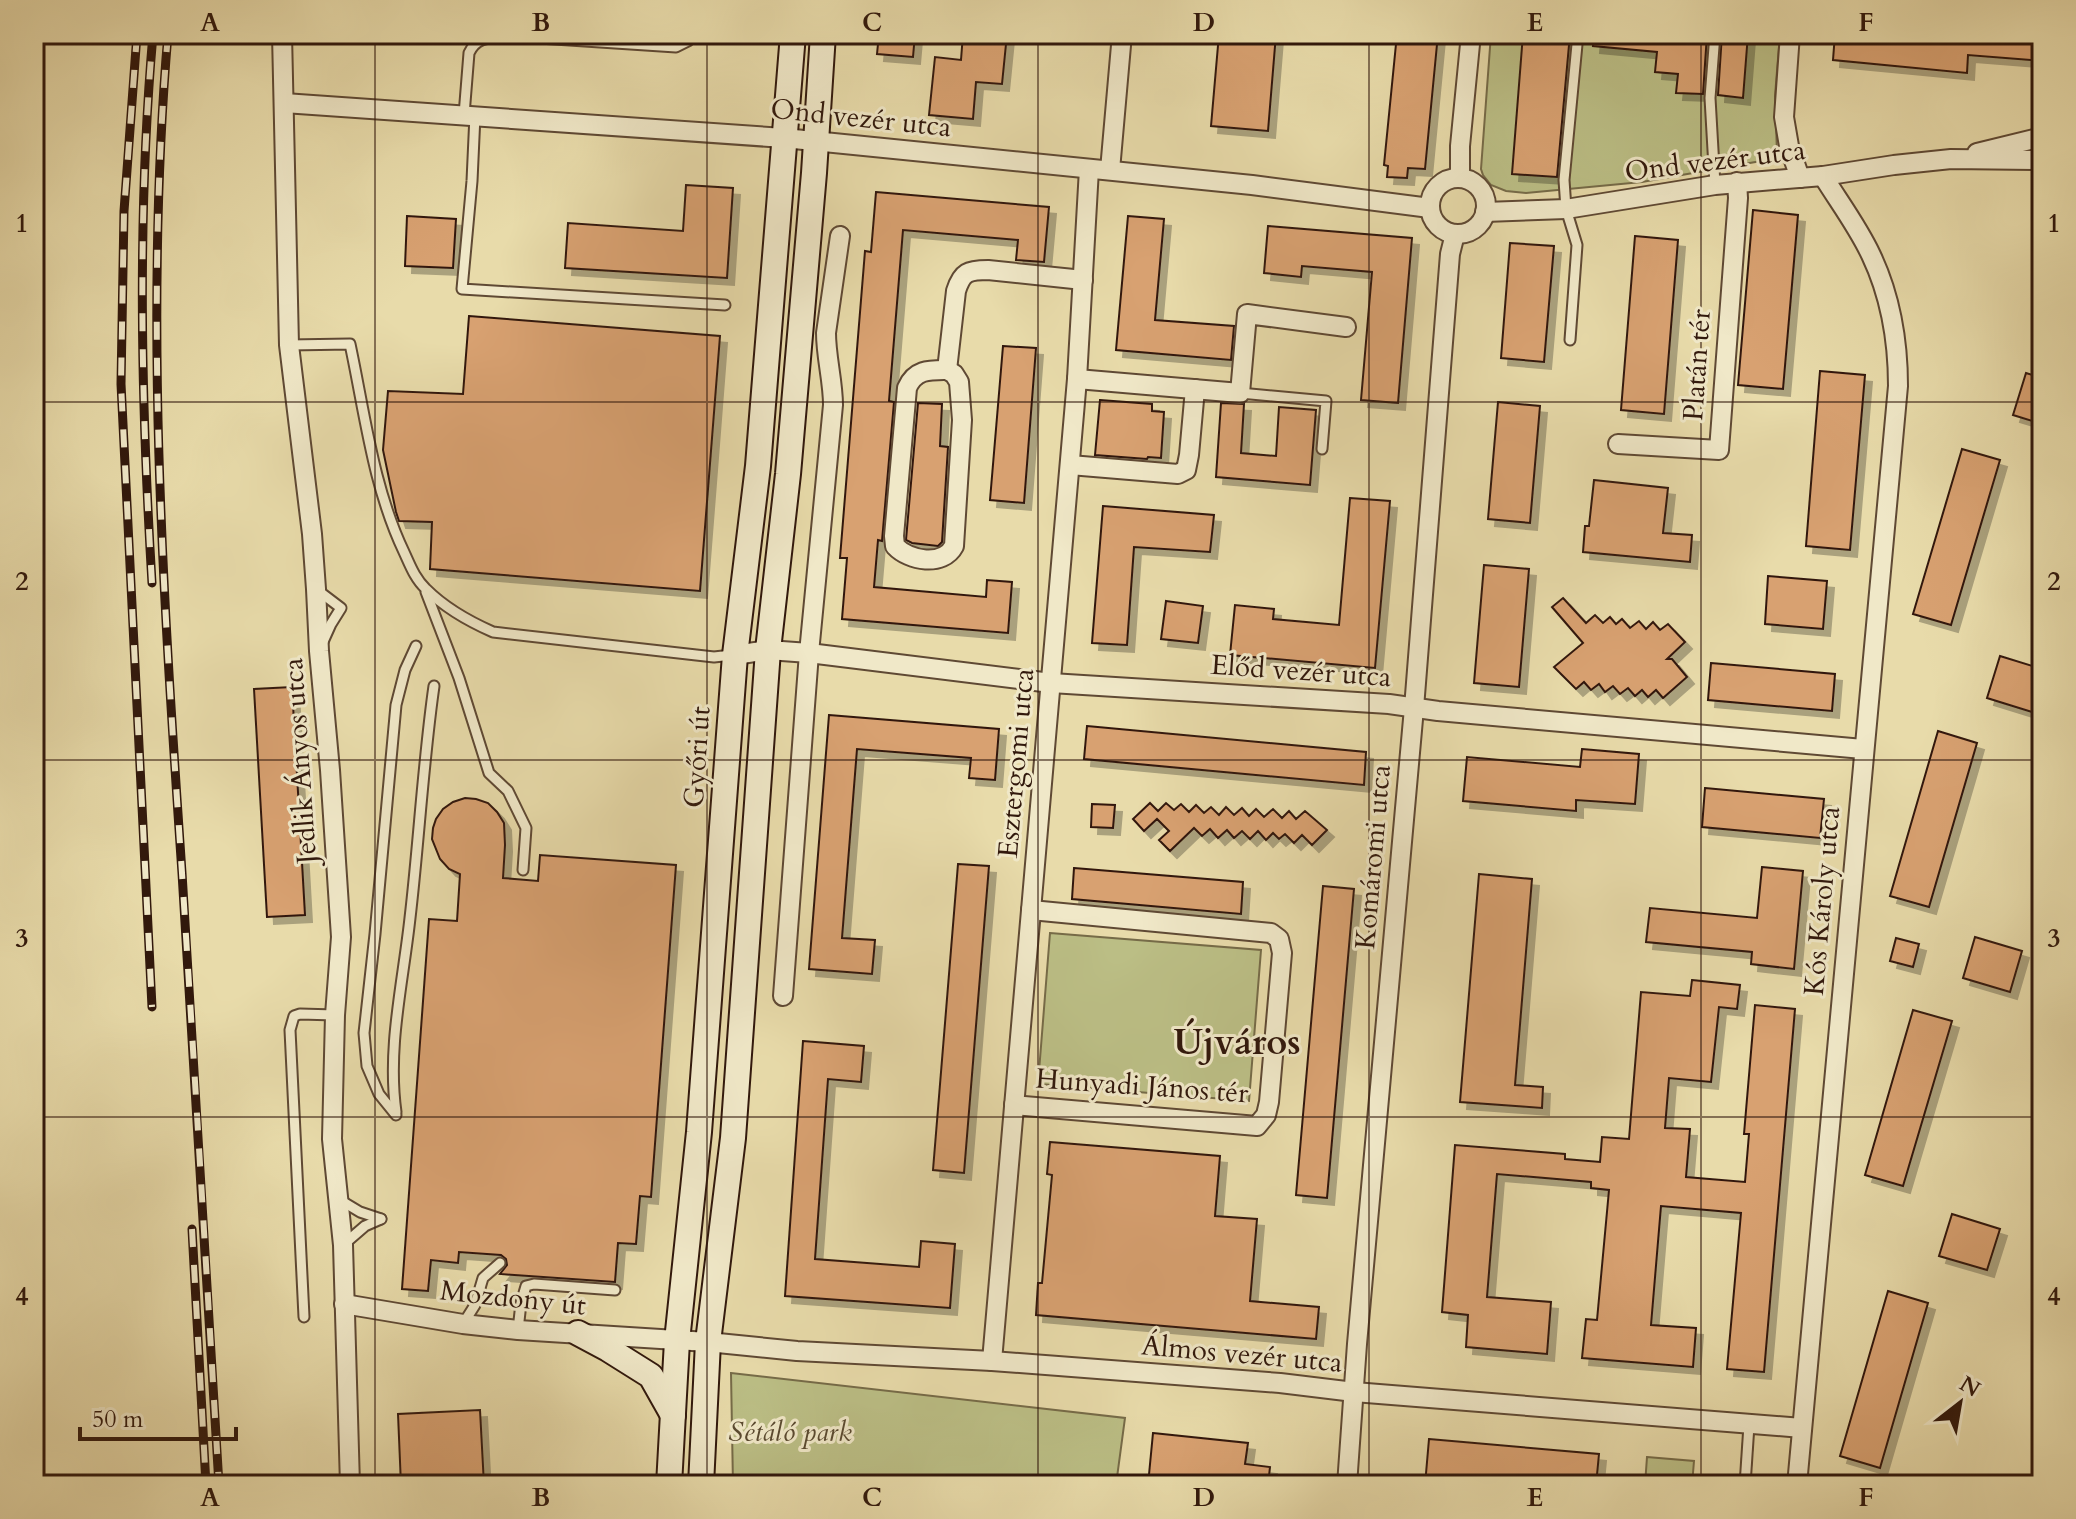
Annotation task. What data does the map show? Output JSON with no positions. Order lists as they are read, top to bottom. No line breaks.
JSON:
{"streets":{"main road":["Győri út"],"street":["Ond vezér utca","Platán tér","Előd vezér utca","Jedlik Ányos utca","Esztergomi utca","Komáromi utca","Kós Károly utca","Hunyadi János tér","Mozdony út","Álmos vezér utca"]},"crossings":[["Ond vezér utca","Platán tér"],["Ond vezér utca","Győri út"],["Ond vezér utca","Jedlik Ányos utca"],["Ond vezér utca","Esztergomi utca"],["Ond vezér utca","Komáromi utca"],["Ond vezér utca","Kós Károly utca"],["Előd vezér utca","Győri út"],["Előd vezér utca","Esztergomi utca"],["Előd vezér utca","Komáromi utca"],["Előd vezér utca","Kós Károly utca"],["Győri út","Mozdony út"],["Győri út","Álmos vezér utca"],["Jedlik Ányos utca","Mozdony út"],["Esztergomi utca","Hunyadi János tér"],["Esztergomi utca","Álmos vezér utca"],["Komáromi utca","Álmos vezér utca"],["Kós Károly utca","Álmos vezér utca"],["Mozdony út","Álmos vezér utca"]],"districts":["Újváros"],"parks":["Sétáló park"],"scale_bar":"50 m","north":"top right","grid":{"columns":["A","B","C","D","E","F"],"rows":["1","2","3","4"]}}
